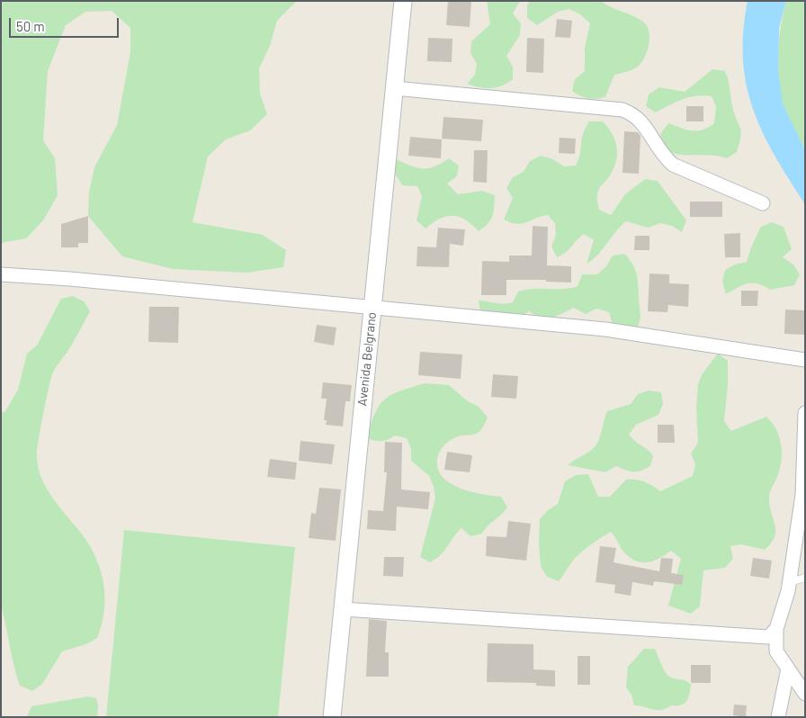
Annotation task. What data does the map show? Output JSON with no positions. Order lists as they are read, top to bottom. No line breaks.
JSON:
{"streets":{"street":["Avenida Belgrano"]},"scale_bar":"50 m"}
